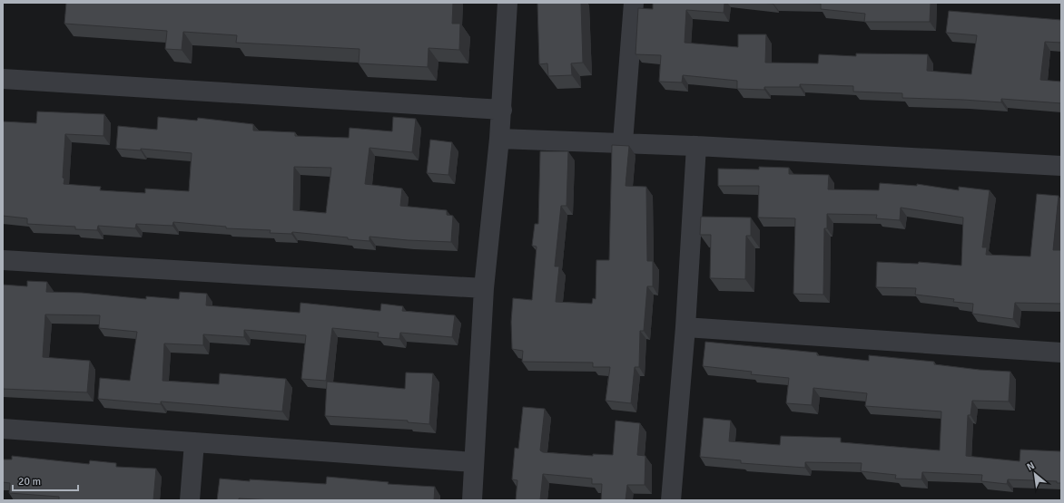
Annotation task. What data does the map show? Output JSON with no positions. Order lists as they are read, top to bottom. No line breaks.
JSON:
{"scale_bar":"20 m","north":"top left"}
